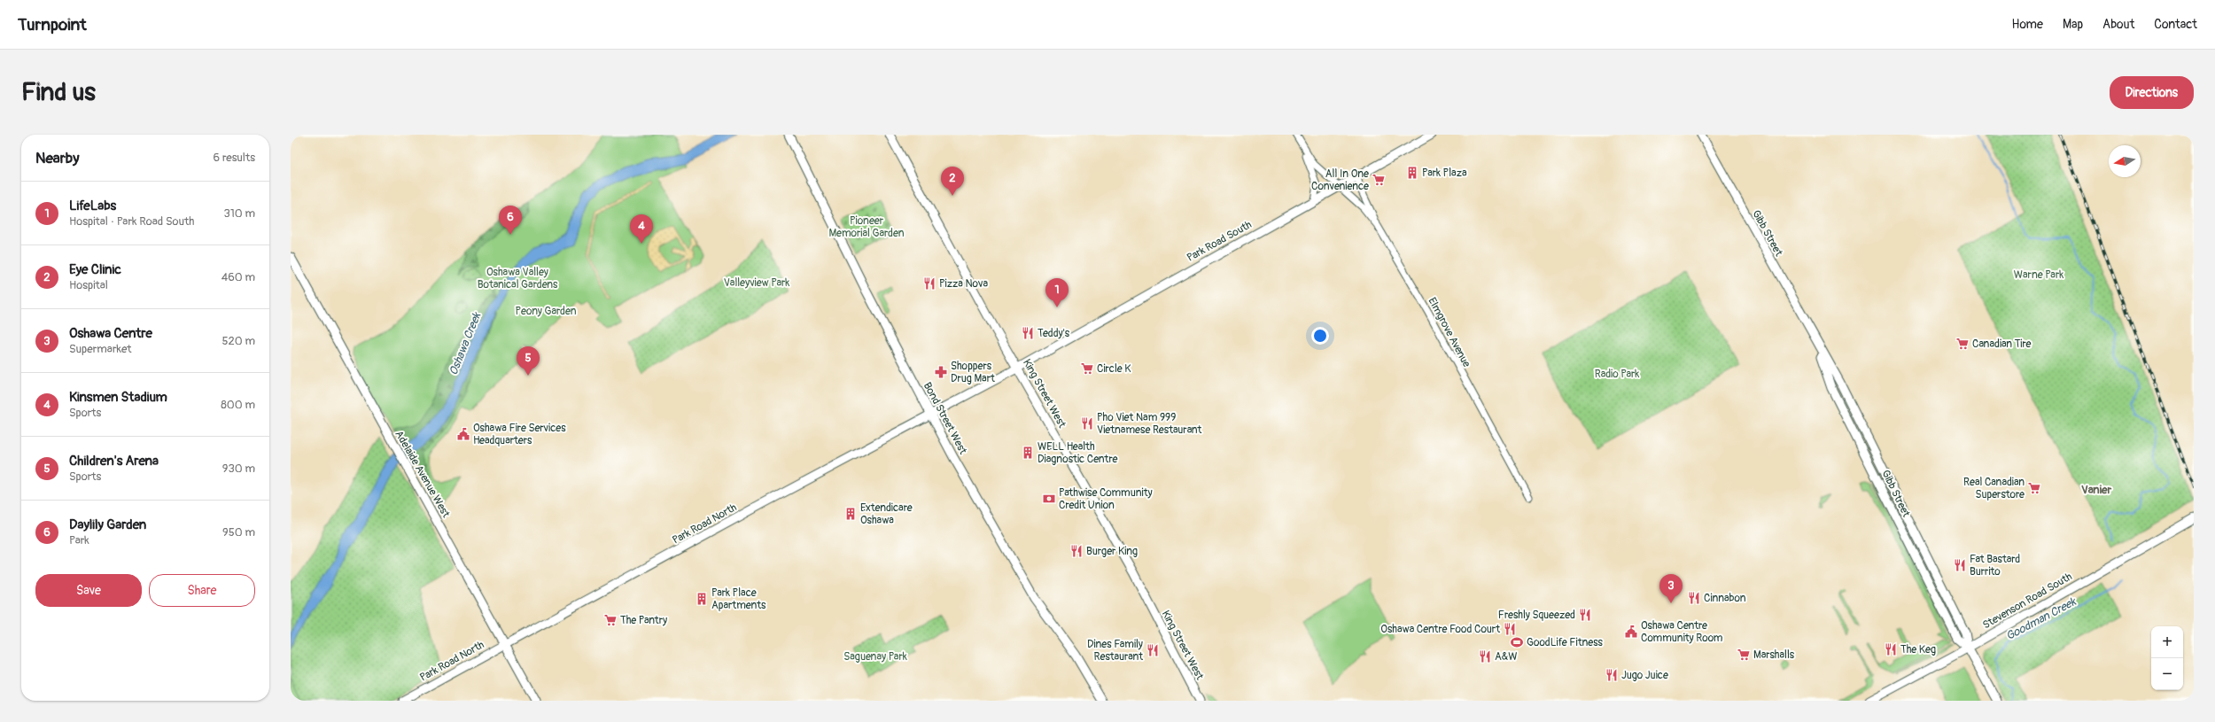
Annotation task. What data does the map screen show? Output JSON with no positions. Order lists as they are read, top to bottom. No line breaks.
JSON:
{"streets":{"main road":["Gibb Street","Park Road South","King Street West","Bond Street West","Adelaide Avenue West","Park Road North","Stevenson Road South"],"street":["Elmgrove Avenue"]},"crossings":[["Gibb Street","Stevenson Road South"],["Park Road South","Elmgrove Avenue"],["Park Road South","King Street West"],["Park Road South","Park Road North"],["King Street West","Park Road North"],["Bond Street West","Park Road North"],["Adelaide Avenue West","Park Road North"]],"districts":["Vanier"],"water":["Oshawa Creek","Goodman Creek"],"parks":["Pioneer Memorial Garden","Oshawa Valley Botanical Gardens","Warne Park","Valleyview Park","Peony Garden","Radio Park","Saguenay Park"],"places":{"building":["Park Plaza","WELL Health Diagnostic Centre","Extendicare Oshawa","Park Place Apartments"],"supermarket":["All In One Convenience","Canadian Tire","Circle K","Real Canadian Superstore","The Pantry","Marshalls"],"restaurant":["Pizza Nova","Teddy's","Pho Viet Nam 999 Vietnamese Restaurant","Burger King","Fat Bastard Burrito","Cinnabon","Freshly Squeezed","Oshawa Centre Food Court","The Keg","Dines Family Restaurant","A&W","Jugo Juice"],"pharmacy":["Shoppers Drug Mart"],"public building":["Oshawa Fire Services Headquarters","Oshawa Centre Community Room"],"bank":["Pathwise Community Credit Union"],"sports":["GoodLife Fitness"]},"north":"left","page":{"header":"Turnpoint","nav":["Home","Map","About","Contact"],"buttons":["Directions",["Save","Share"]],"title":"Find us","heading":["Nearby","6 results"],"pins":["2","6","4","1","5","3"],"list":[{"mark":"1","name":"LifeLabs","note":"Hospital · Park Road South","value":"310 m"},{"mark":"2","name":"Eye Clinic","note":"Hospital","value":"460 m"},{"mark":"3","name":"Oshawa Centre","note":"Supermarket","value":"520 m"},{"mark":"4","name":"Kinsmen Stadium","note":"Sports","value":"800 m"},{"mark":"5","name":"Children's Arena","note":"Sports","value":"930 m"},{"mark":"6","name":"Daylily Garden","note":"Park","value":"950 m"}],"map_buttons":["+","−"]}}
